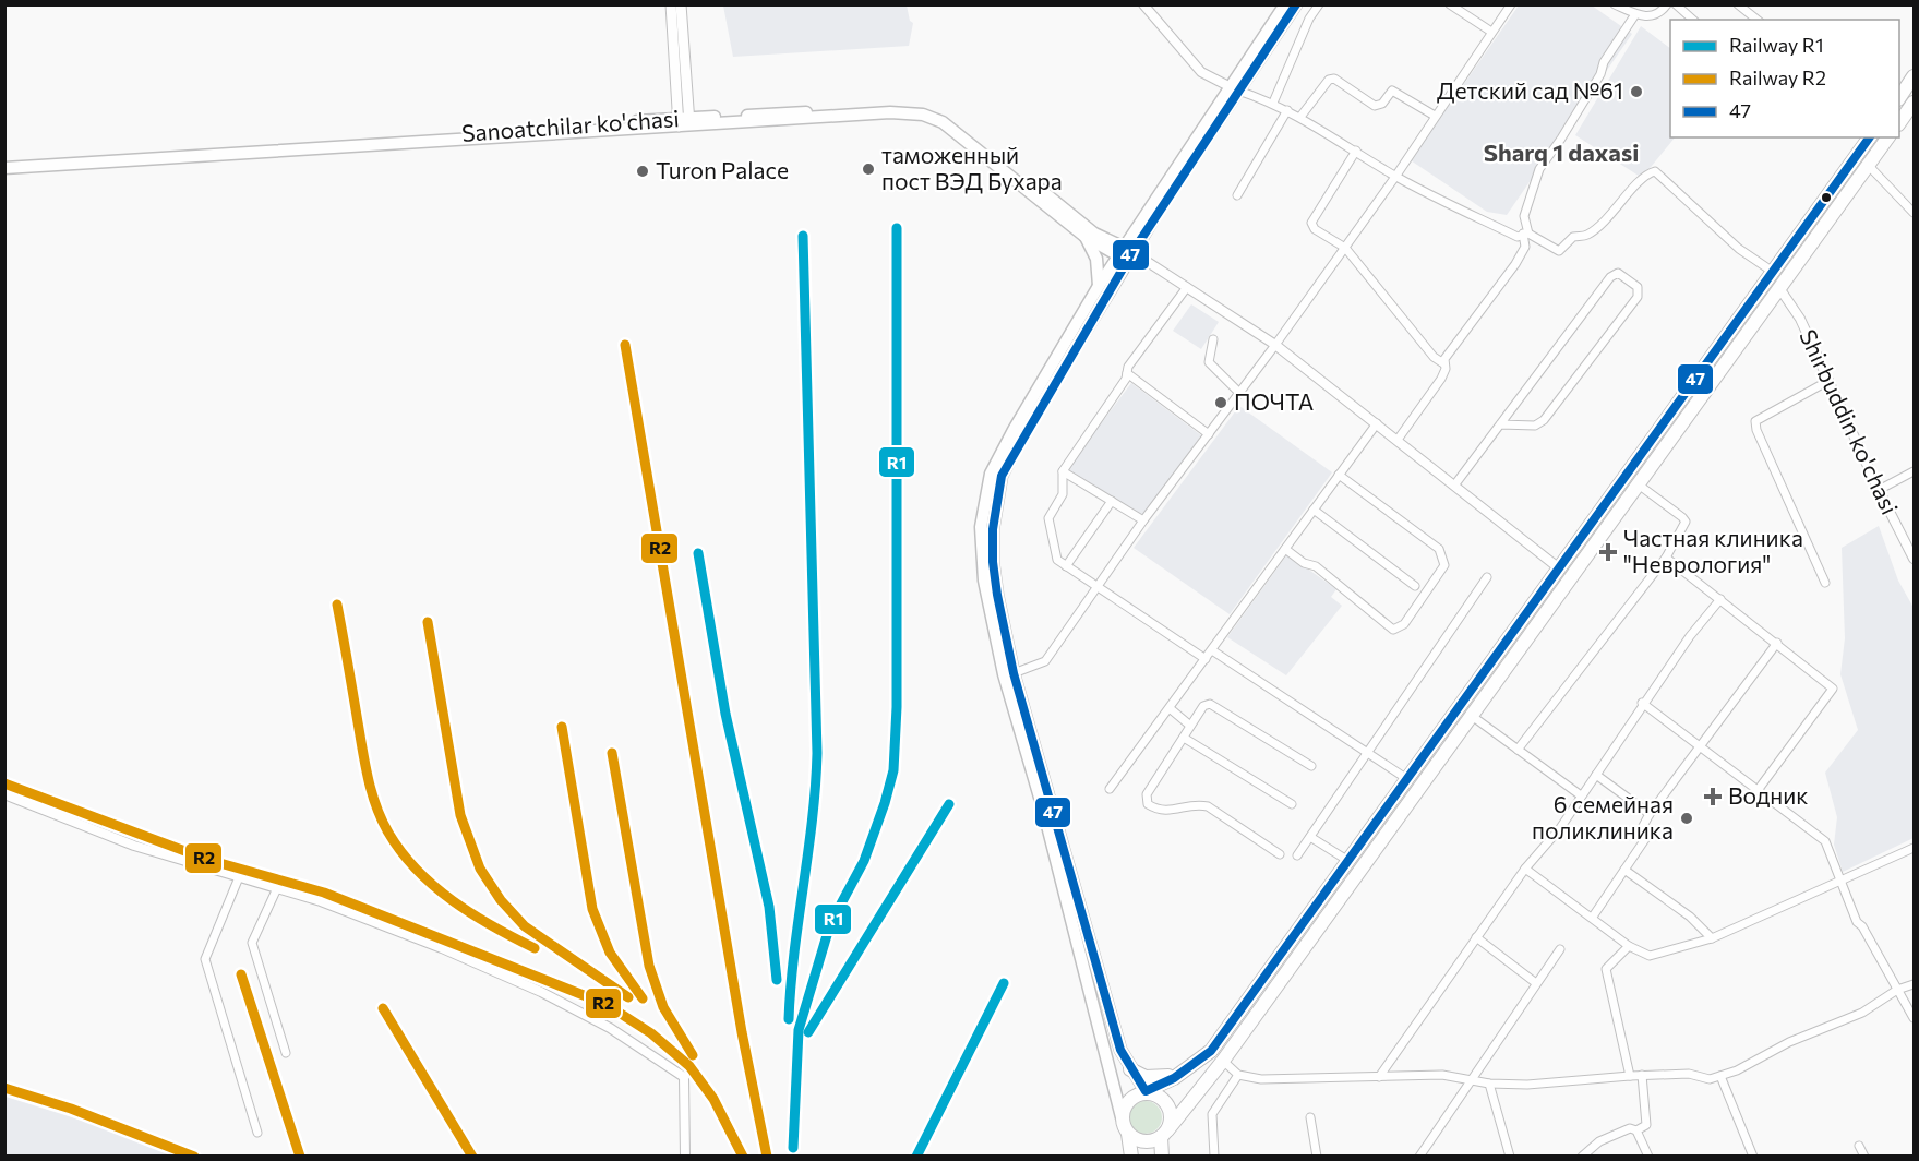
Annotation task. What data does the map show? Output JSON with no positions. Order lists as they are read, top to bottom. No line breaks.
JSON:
{"streets":{"main road":["Sanoatchilar ko'chasi"],"street":["Shirbuddin ko'chasi"]},"districts":["Sharq 1 daxasi"],"places":{"other":["Детский сад №61","таможенный пост ВЭД Бухара","Turon Palace","ПОЧТА","6 семейная поликлиника"],"health":["Частная клиника \"Неврология\"","Водник"]},"lines":["transit line 47","rail line R1","rail line R2"],"legend":["Railway R1","Railway R2","47"]}
